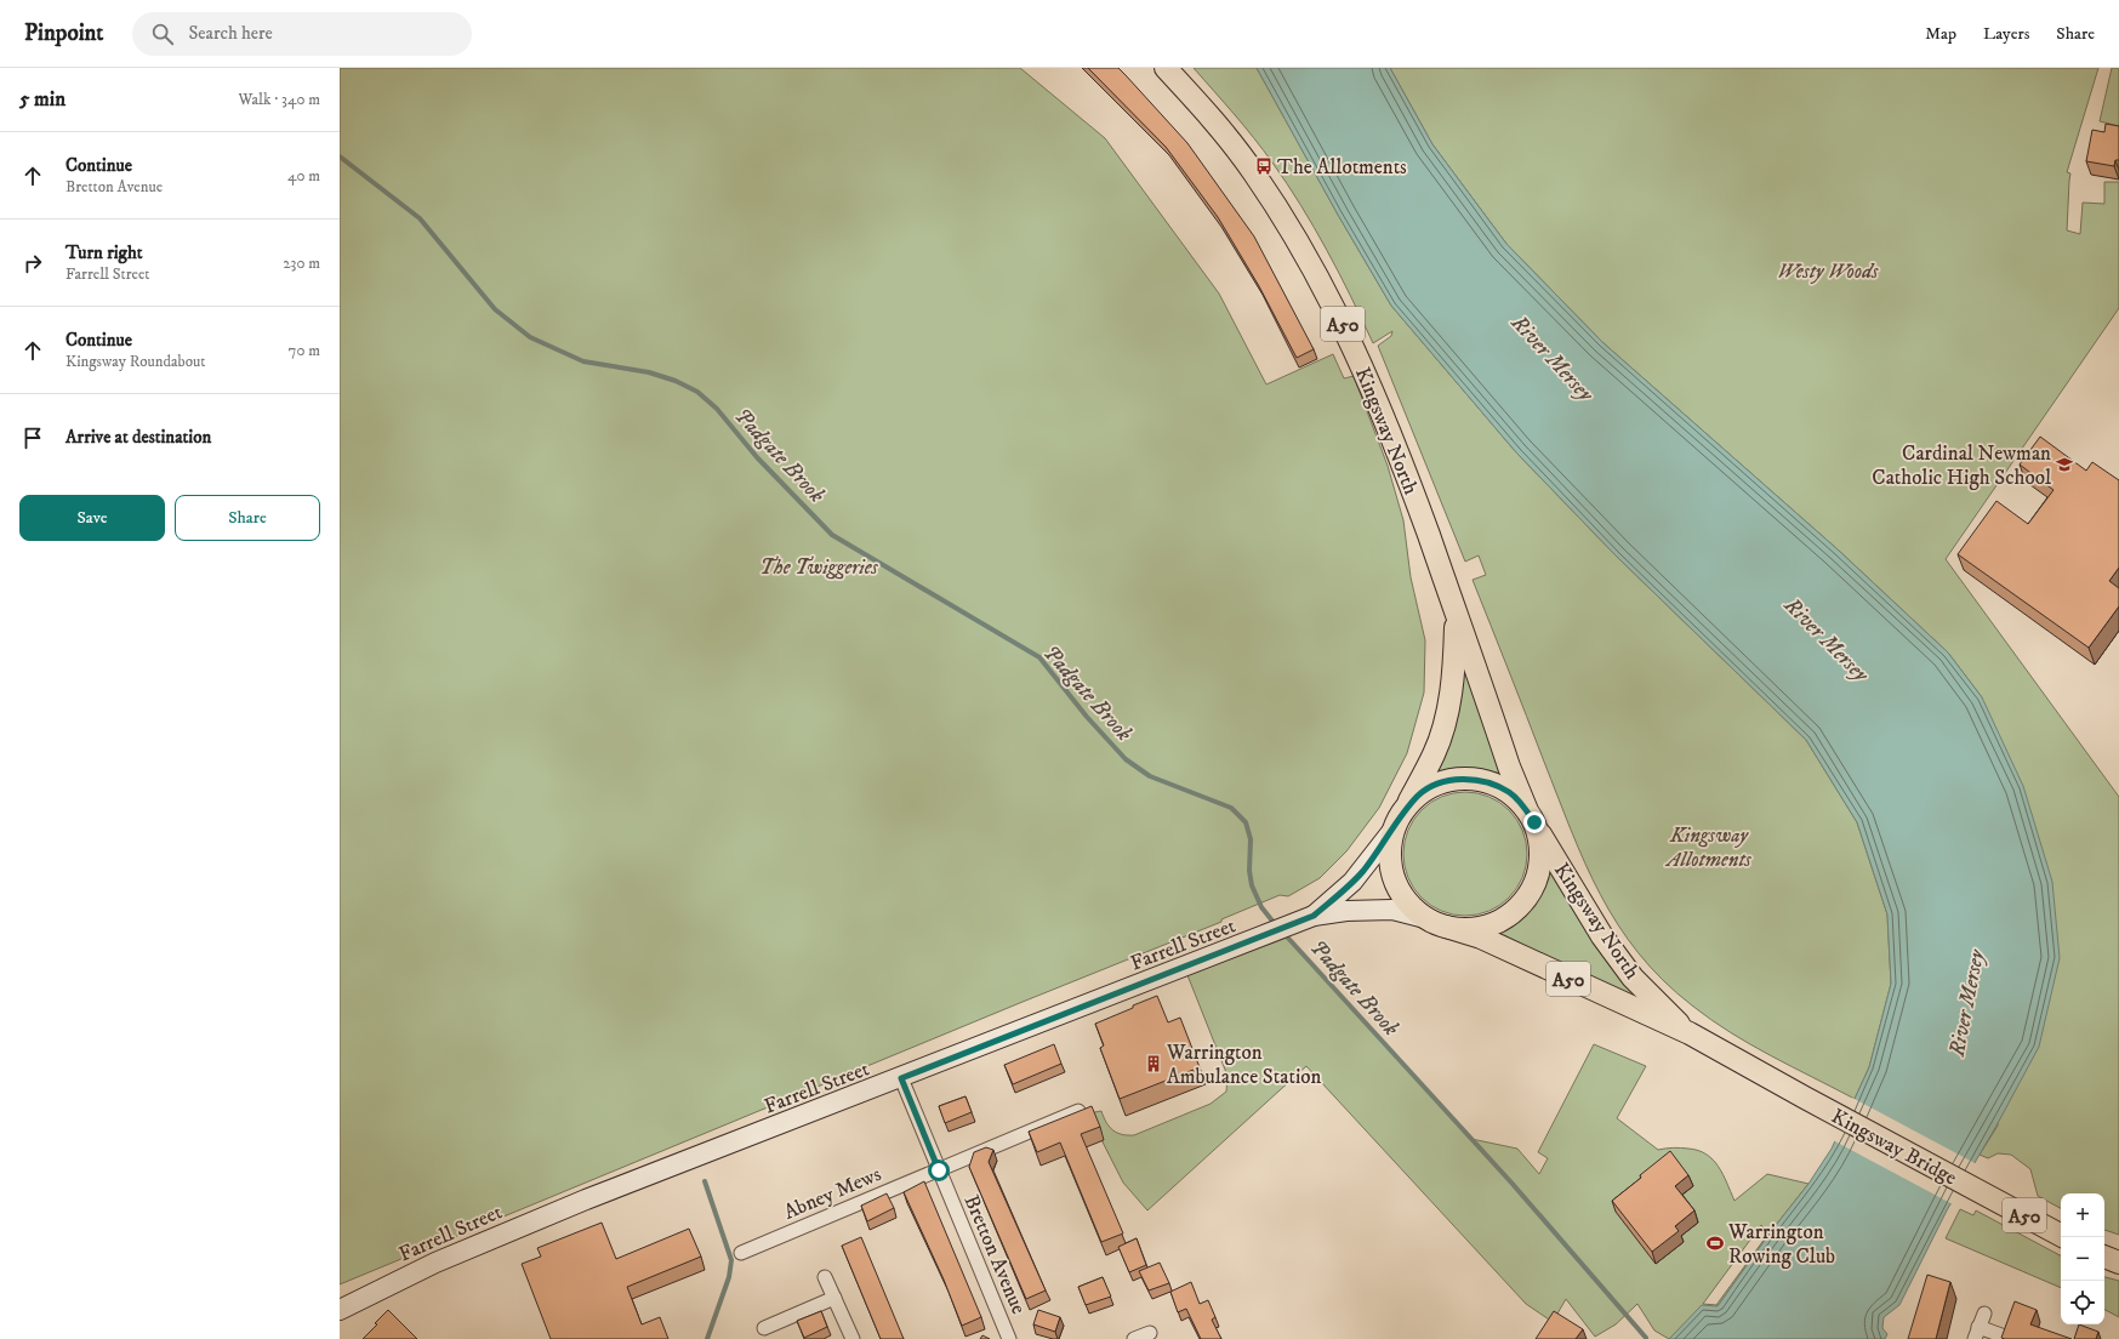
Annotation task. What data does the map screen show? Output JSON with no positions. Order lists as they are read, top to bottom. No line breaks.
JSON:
{"streets":{"main road":["A50","Kingsway North","Kingsway Bridge"],"street":["Farrell Street","Abney Mews","Bretton Avenue"]},"crossings":[["A50","Kingsway North"],["A50","Farrell Street"],["Kingsway North","Farrell Street"],["Kingsway North","Kingsway Bridge"],["Farrell Street","Bretton Avenue"],["Abney Mews","Bretton Avenue"]],"water":["River Mersey","Padgate Brook"],"parks":["Westy Woods","The Twiggeries","Kingsway Allotments"],"places":{"bus stop":["The Allotments"],"school or university":["Cardinal Newman Catholic High School"],"building":["Warrington Ambulance Station"],"sports":["Warrington Rowing Club"]},"page":{"header":"Pinpoint","search":"Search here","nav":["Map","Layers","Share"],"heading":["5 min","Walk · 340 m"],"list":[["Continue","Bretton Avenue","40 m"],["Turn right","Farrell Street","230 m"],["Continue","Kingsway Roundabout","70 m"],"Arrive at destination"],"buttons":["Save","Share"],"map_buttons":["+","−"]}}
